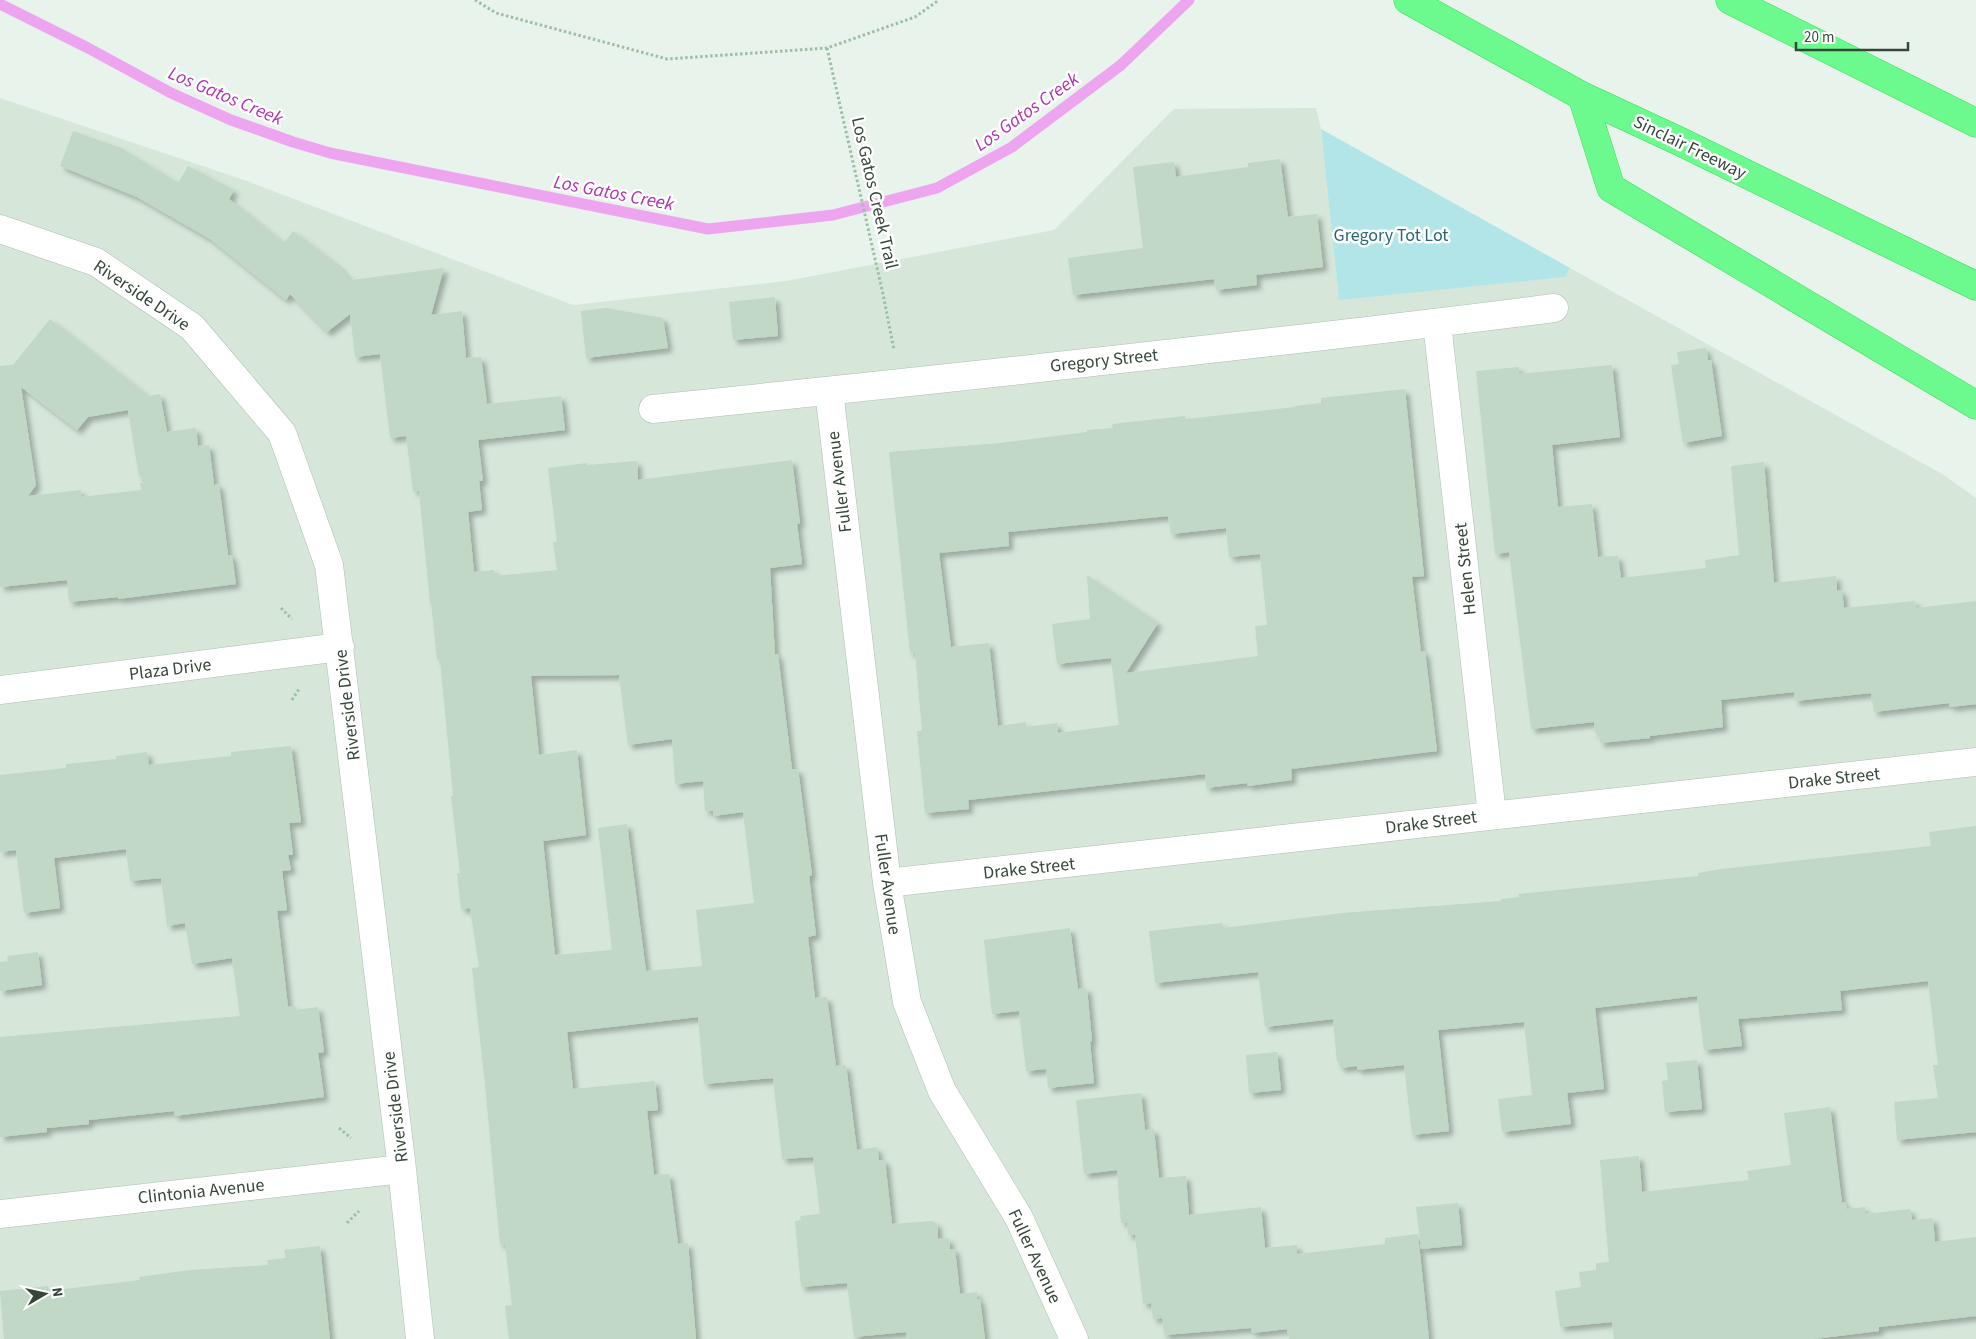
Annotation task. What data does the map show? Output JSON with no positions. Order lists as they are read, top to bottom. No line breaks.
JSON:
{"streets":{"highway":["Sinclair Freeway"],"street":["Riverside Drive","Gregory Street","Fuller Avenue","Helen Street","Plaza Drive","Drake Street","Clintonia Avenue"],"path":["Los Gatos Creek Trail"]},"crossings":[["Riverside Drive","Plaza Drive"],["Riverside Drive","Clintonia Avenue"],["Gregory Street","Fuller Avenue"],["Gregory Street","Helen Street"],["Fuller Avenue","Drake Street"],["Helen Street","Drake Street"]],"water":["Los Gatos Creek"],"parks":["Gregory Tot Lot"],"scale_bar":"20 m","north":"right"}
